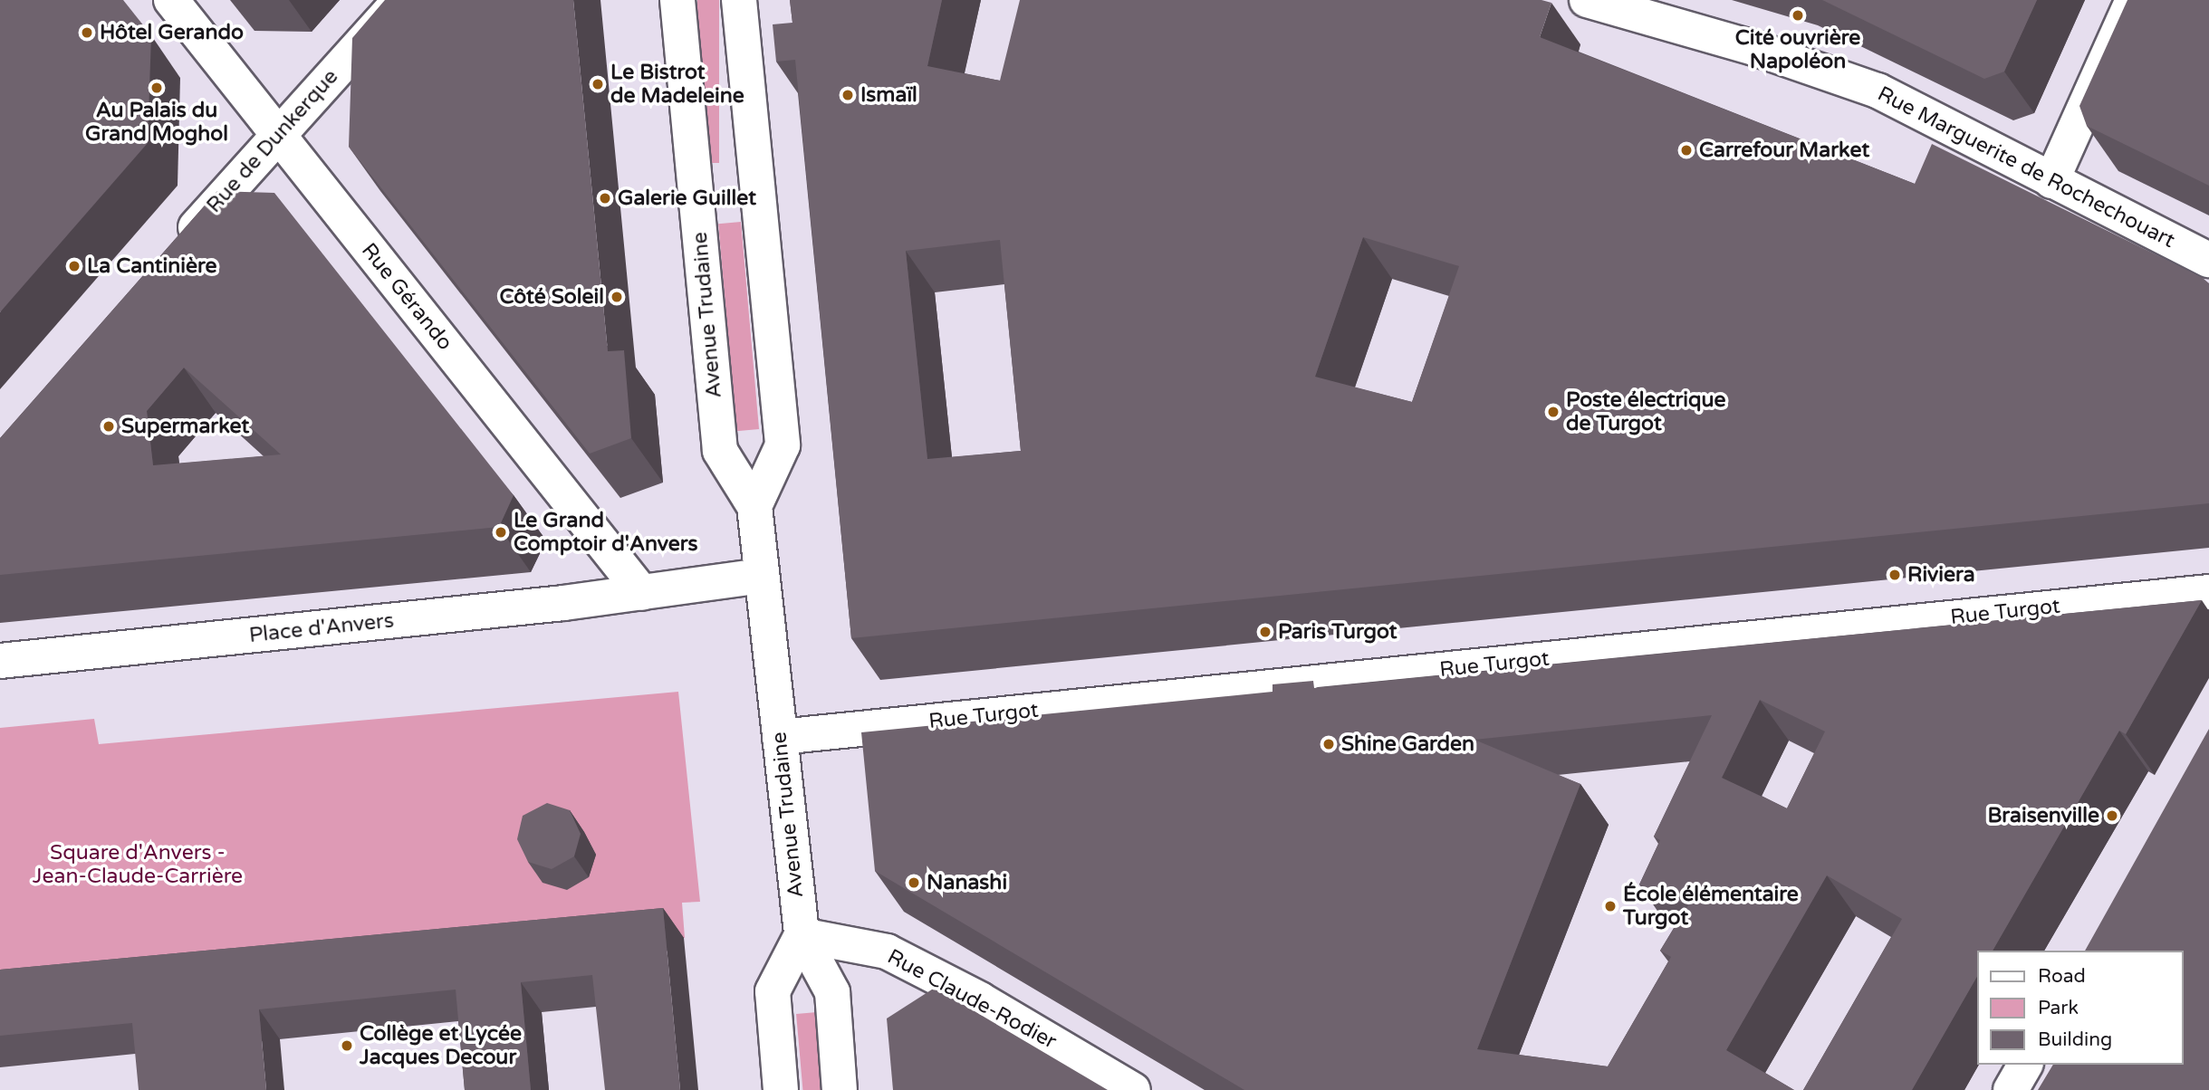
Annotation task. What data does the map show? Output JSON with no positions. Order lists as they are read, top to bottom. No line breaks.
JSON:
{"streets":{"street":["Rue de Dunkerque","Rue Marguerite de Rochechouart","Rue Gérando","Avenue Trudaine","Rue Turgot","Place d'Anvers","Rue Claude-Rodier"]},"crossings":[["Rue de Dunkerque","Rue Gérando"],["Rue Gérando","Place d'Anvers"],["Avenue Trudaine","Rue Turgot"],["Avenue Trudaine","Place d'Anvers"],["Avenue Trudaine","Rue Claude-Rodier"]],"parks":["Square d'Anvers - Jean-Claude-Carrière"],"places":["Cité ouvrière Napoléon","Hôtel Gerando","Le Bistrot de Madeleine","Au Palais du Grand Moghol","Ismaïl","Carrefour Market","Galerie Guillet","La Cantinière","Côté Soleil","Poste électrique de Turgot","Supermarket","Le Grand Comptoir d'Anvers","Riviera","Paris Turgot","Shine Garden","Braisenville","Nanashi","École élémentaire Turgot","Collège et Lycée Jacques Decour"],"legend":["Road","Park","Building"]}
